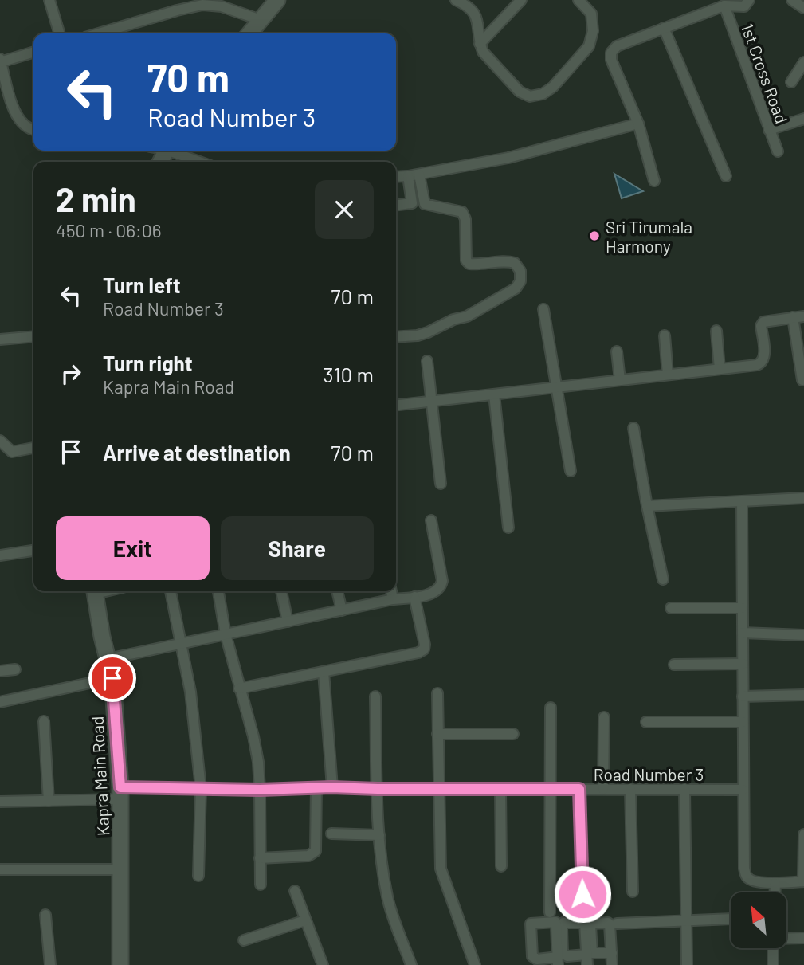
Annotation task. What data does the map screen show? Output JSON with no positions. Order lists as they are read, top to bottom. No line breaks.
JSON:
{"streets":{"street":["1st Cross Road","Road Number 3","Kapra Main Road"]},"crossings":[["Road Number 3","Kapra Main Road"]],"places":["Sri Tirumala Harmony"],"north":"top left","page":{"turn":["70 m","Road Number 3"],"heading":["2 min","450 m · 06:06"],"list":[{"name":"Turn left","note":"Road Number 3","value":"70 m"},{"name":"Turn right","note":"Kapra Main Road","value":"310 m"},{"name":"Arrive at destination","value":"70 m"}],"buttons":["Exit","Share"]}}
